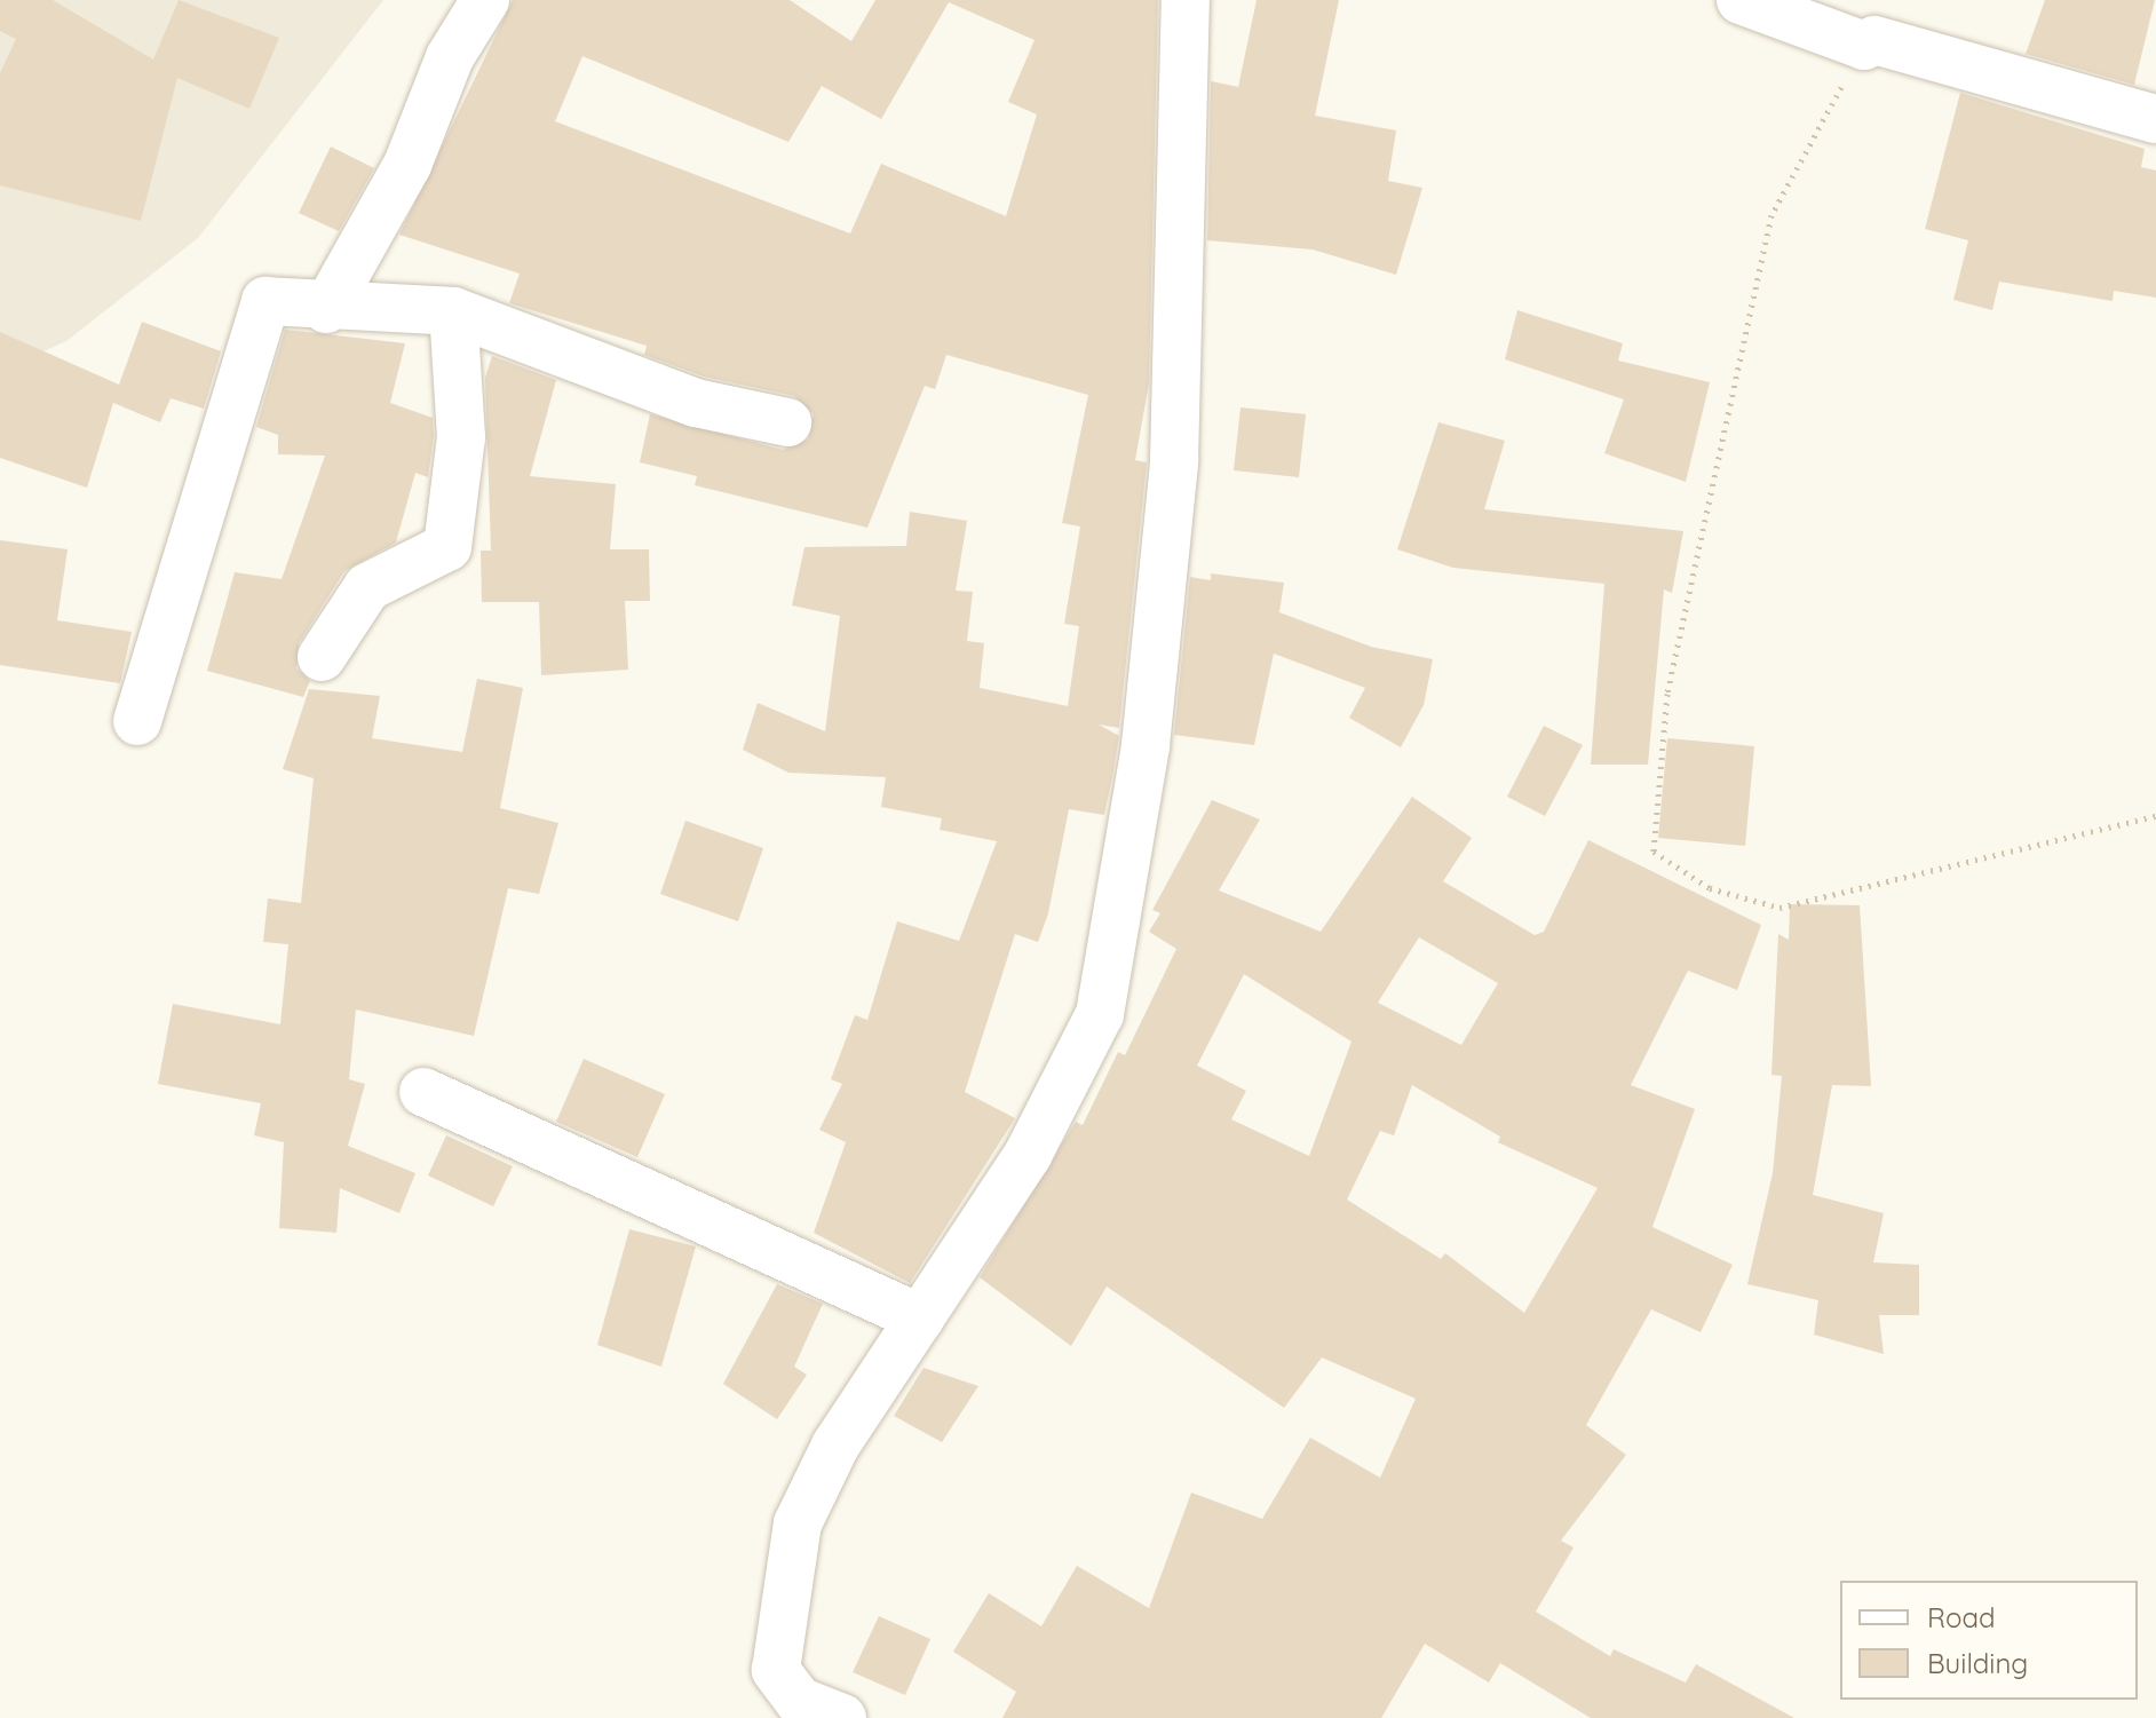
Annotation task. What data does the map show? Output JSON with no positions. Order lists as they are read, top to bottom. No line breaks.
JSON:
{"legend":["Road","Building"]}
